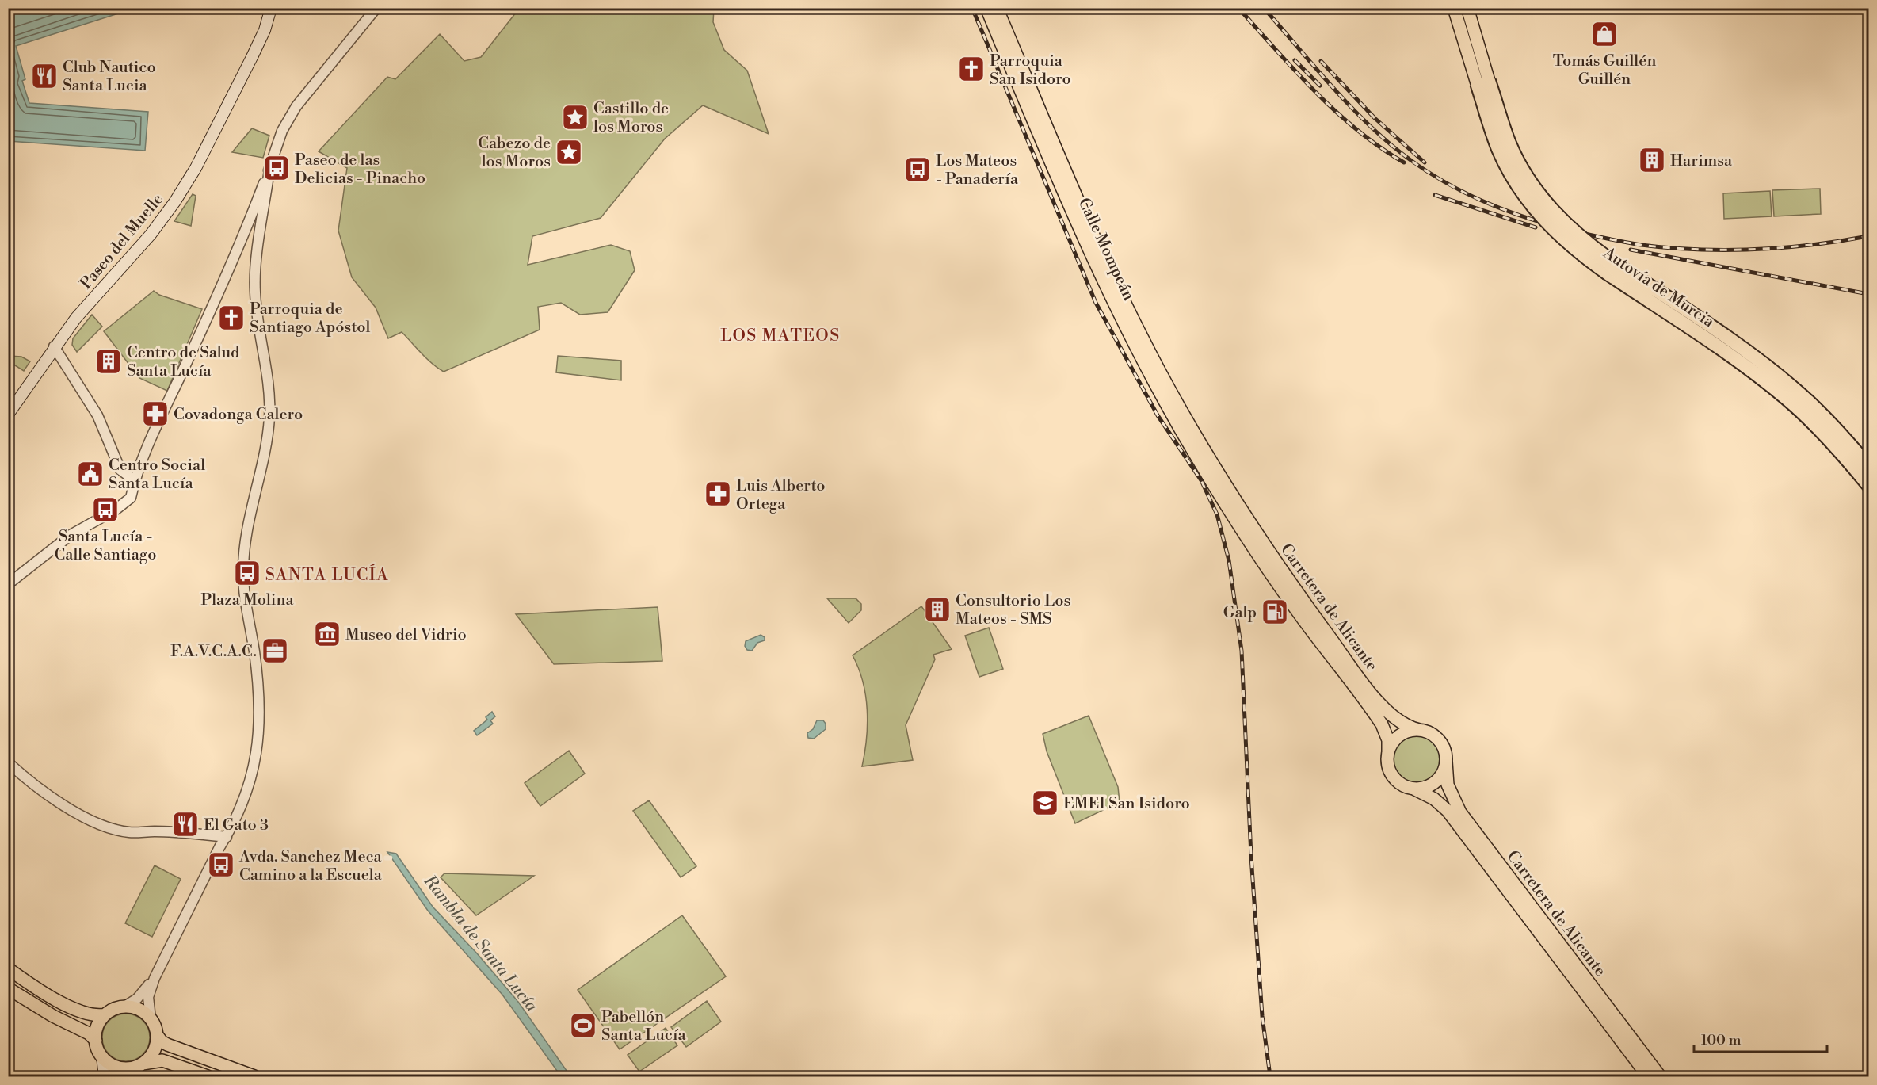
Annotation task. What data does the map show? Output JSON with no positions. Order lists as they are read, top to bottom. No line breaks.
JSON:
{"streets":{"highway":["Autovía de Murcia"],"main road":["Paseo del Muelle","Calle Mompeán","Carretera de Alicante"]},"crossings":[["Calle Mompeán","Carretera de Alicante"]],"districts":["LOS MATEOS","SANTA LUCÍA"],"water":["Rambla de Santa Lucía"],"places":{"shop":["Tomás Guillén Guillén"],"church":["Parroquia San Isidoro","Parroquia de Santiago Apóstol"],"restaurant":["Club Nautico Santa Lucia","El Gato 3"],"place":["Castillo de los Moros","Cabezo de los Moros"],"building":["Harimsa","Centro de Salud Santa Lucía","Consultorio Los Mateos - SMS"],"bus stop":["Paseo de las Delicias - Pinacho","Los Mateos - Panadería","Santa Lucía - Calle Santiago","Plaza Molina","Avda. Sanchez Meca - Camino a la Escuela"],"pharmacy":["Covadonga Calero","Luis Alberto Ortega"],"public building":["Centro Social Santa Lucía"],"fuel station":["Galp"],"museum":["Museo del Vidrio"],"office":["F.A.V.C.A.C."],"school or university":["EMEI San Isidoro"],"sports":["Pabellón Santa Lucía"]},"scale_bar":"100 m"}
